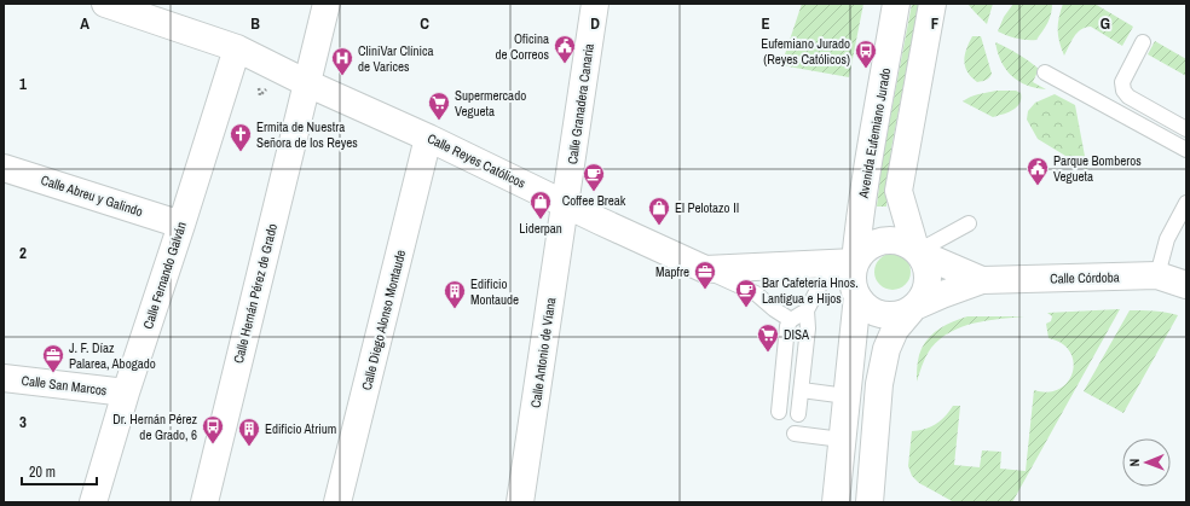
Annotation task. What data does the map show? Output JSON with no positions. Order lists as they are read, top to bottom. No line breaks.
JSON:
{"streets":{"street":["Calle Granadera Canaria","Avenida Eufemiano Jurado","Calle Reyes Católicos","Calle Abreu y Galindo","Calle Fernando Galván","Calle Córdoba","Calle Hernán Pérez de Grado","Calle Diego Alonso Montaude","Calle Antonio de Viana","Calle San Marcos"]},"crossings":[["Calle Granadera Canaria","Calle Reyes Católicos"],["Calle Granadera Canaria","Calle Antonio de Viana"],["Avenida Eufemiano Jurado","Calle Reyes Católicos"],["Avenida Eufemiano Jurado","Calle Córdoba"],["Calle Reyes Católicos","Calle Fernando Galván"],["Calle Reyes Católicos","Calle Córdoba"],["Calle Reyes Católicos","Calle Hernán Pérez de Grado"],["Calle Reyes Católicos","Calle Diego Alonso Montaude"],["Calle Reyes Católicos","Calle Antonio de Viana"],["Calle Abreu y Galindo","Calle Fernando Galván"],["Calle Fernando Galván","Calle San Marcos"]],"places":{"public building":["Oficina de Correos","Parque Bomberos Vegueta"],"bus stop":["Eufemiano Jurado (Reyes Católicos)","Dr. Hernán Pérez de Grado, 6"],"hospital":["CliniVar Clínica de Varices"],"supermarket":["Supermercado Vegueta","DISA"],"church":["Ermita de Nuestra Señora de los Reyes"],"cafe":["Coffee Break","Bar Cafetería Hnos. Lantigua e Hijos"],"shop":["Liderpan","El Pelotazo II"],"office":["Mapfre","J. F. Díaz Palarea, Abogado"],"building":["Edificio Montaude","Edificio Atrium"]},"scale_bar":"20 m","north":"left","grid":{"columns":["A","B","C","D","E","F","G"],"rows":["1","2","3"]}}
